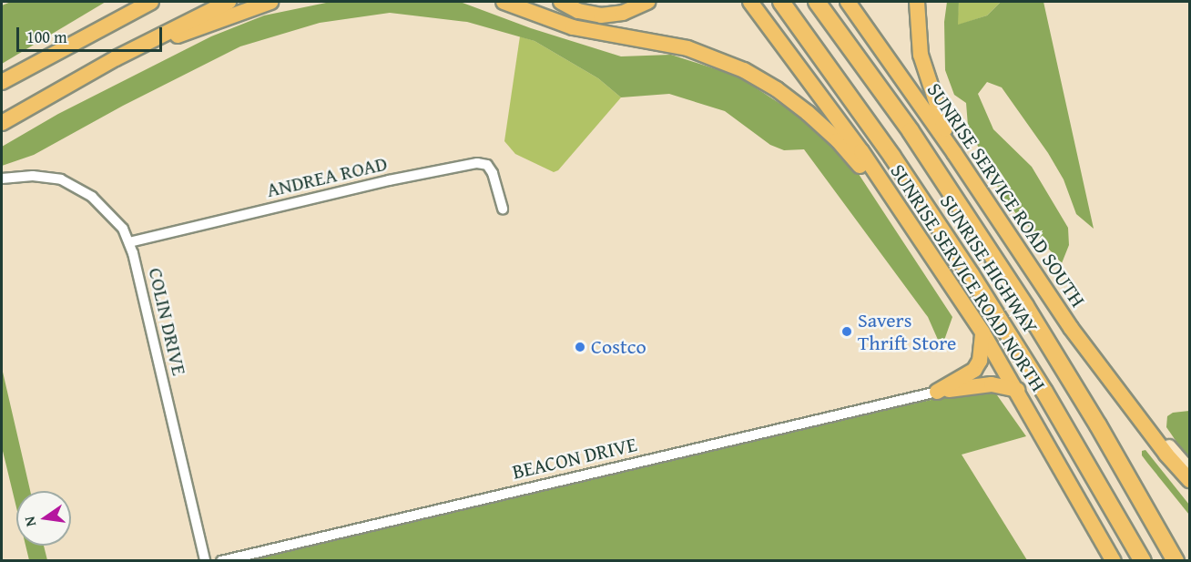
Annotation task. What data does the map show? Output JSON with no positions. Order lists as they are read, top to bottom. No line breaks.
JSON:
{"streets":{"highway":["SUNRISE SERVICE ROAD SOUTH","SUNRISE HIGHWAY","SUNRISE SERVICE ROAD NORTH"],"street":["ANDREA ROAD","COLIN DRIVE","BEACON DRIVE"]},"crossings":[["ANDREA ROAD","COLIN DRIVE"]],"places":["Savers Thrift Store","Costco"],"scale_bar":"100 m","north":"left"}
